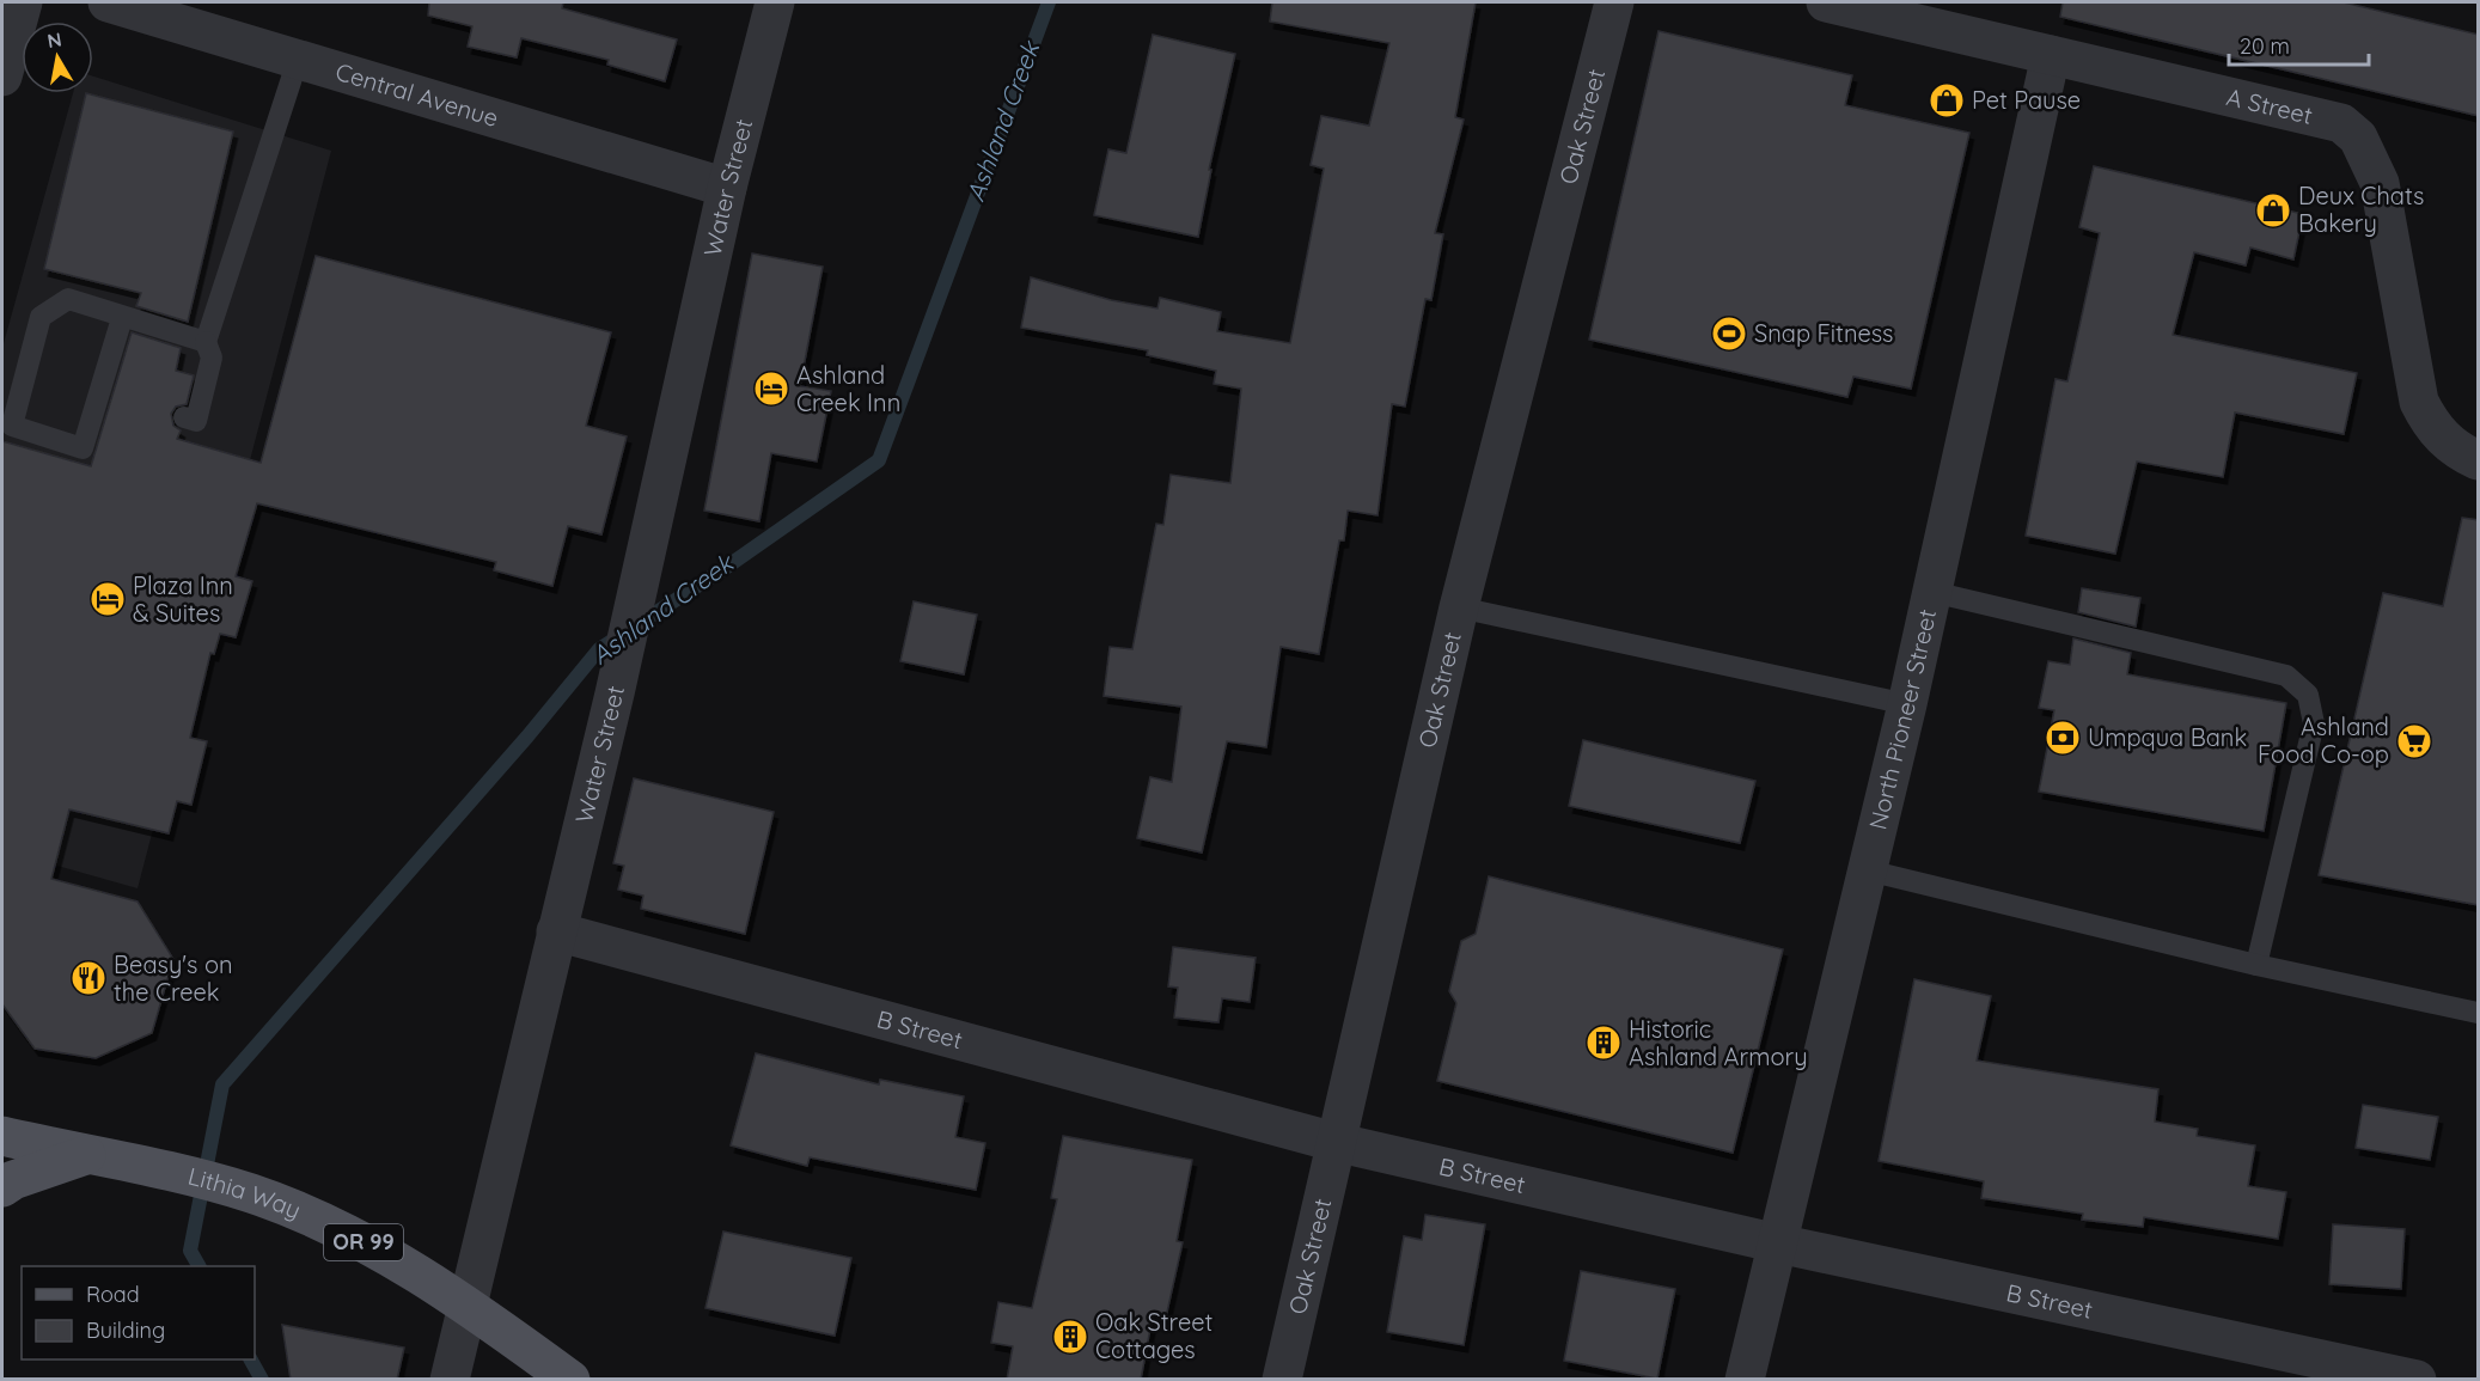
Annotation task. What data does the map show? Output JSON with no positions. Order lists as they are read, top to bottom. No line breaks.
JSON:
{"streets":{"main road":["Lithia Way","OR 99"],"street":["Central Avenue","A Street","Oak Street","Water Street","North Pioneer Street","B Street"]},"crossings":[["Central Avenue","Water Street"],["A Street","North Pioneer Street"],["Oak Street","B Street"],["Water Street","B Street"],["North Pioneer Street","B Street"]],"water":["Ashland Creek"],"places":{"shop":["Pet Pause","Deux Chats Bakery"],"sports":["Snap Fitness"],"hotel":["Ashland Creek Inn","Plaza Inn & Suites"],"bank":["Umpqua Bank"],"supermarket":["Ashland Food Co-op"],"restaurant":["Beasy's on the Creek"],"building":["Historic Ashland Armory","Oak Street Cottages"]},"legend":["Road","Building"],"scale_bar":"20 m","north":"top"}
